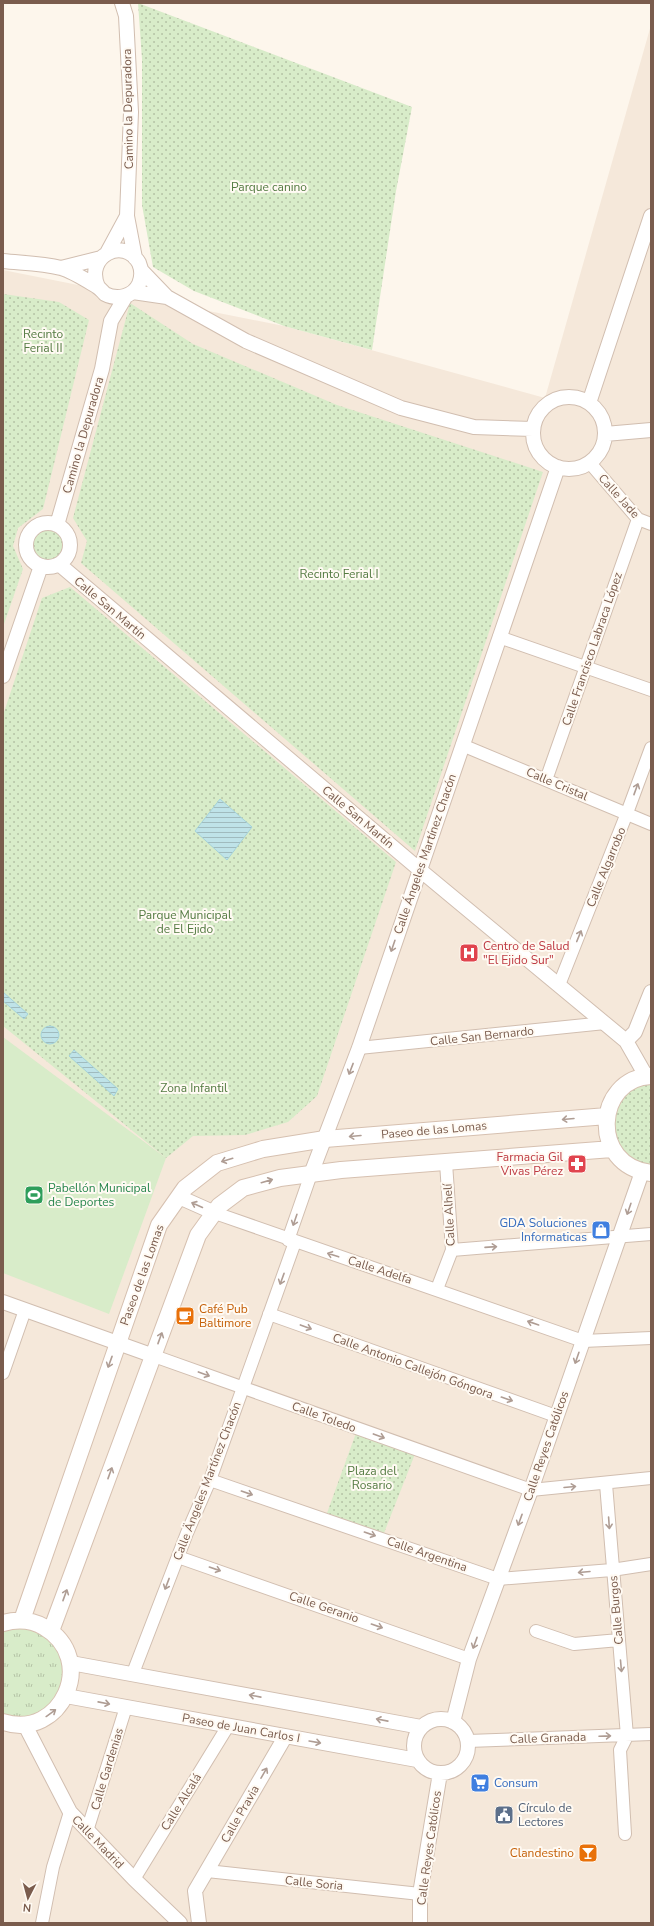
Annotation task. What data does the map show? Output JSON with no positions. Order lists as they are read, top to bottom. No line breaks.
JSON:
{"streets":{"main road":["Paseo de las Lomas"],"street":["Camino la Depuradora","Calle Jade","Calle San Martín","Calle Francisco Labraca López","Calle Cristal","Calle Ángeles Martínez Chacón","Calle Algarrobo","Calle San Bernardo","Calle Alhelí","Calle Adelfa","Calle Antonio Callejón Góngora","Calle Toledo","Calle Reyes Católicos","Calle Ängeles Martínez Chacón","Calle Argentina","Calle Geranio","Calle Burgos","Paseo de Juan Carlos I","Calle Granada","Calle Gardenias","Calle Alcalá","Calle Pravia","Calle Madrid","Calle Soria"]},"crossings":[["Camino la Depuradora","Calle San Martín"],["Calle Jade","Calle Francisco Labraca López"],["Calle Jade","Calle Ángeles Martínez Chacón"],["Calle San Martín","Calle Ángeles Martínez Chacón"],["Calle San Martín","Calle Algarrobo"],["Calle San Martín","Calle San Bernardo"],["Calle Francisco Labraca López","Calle Cristal"],["Calle Cristal","Calle Ángeles Martínez Chacón"],["Calle Cristal","Calle Algarrobo"],["Calle Ángeles Martínez Chacón","Calle San Bernardo"],["Calle Ángeles Martínez Chacón","Paseo de las Lomas"],["Calle Ángeles Martínez Chacón","Calle Adelfa"],["Calle Ángeles Martínez Chacón","Calle Ängeles Martínez Chacón"],["Paseo de las Lomas","Calle Adelfa"],["Paseo de las Lomas","Calle Toledo"],["Calle Alhelí","Calle Adelfa"],["Calle Adelfa","Calle Reyes Católicos"],["Calle Adelfa","Calle Ängeles Martínez Chacón"],["Calle Antonio Callejón Góngora","Calle Reyes Católicos"],["Calle Antonio Callejón Góngora","Calle Ängeles Martínez Chacón"],["Calle Toledo","Calle Reyes Católicos"],["Calle Toledo","Calle Ängeles Martínez Chacón"],["Calle Toledo","Calle Burgos"],["Calle Reyes Católicos","Calle Argentina"],["Calle Reyes Católicos","Calle Geranio"],["Calle Reyes Católicos","Paseo de Juan Carlos I"],["Calle Reyes Católicos","Calle Granada"],["Calle Reyes Católicos","Calle Soria"],["Calle Ängeles Martínez Chacón","Calle Argentina"],["Calle Ängeles Martínez Chacón","Calle Geranio"],["Calle Argentina","Calle Burgos"],["Calle Burgos","Calle Granada"],["Paseo de Juan Carlos I","Calle Granada"],["Paseo de Juan Carlos I","Calle Gardenias"],["Paseo de Juan Carlos I","Calle Alcalá"],["Paseo de Juan Carlos I","Calle Pravia"],["Calle Gardenias","Calle Madrid"],["Calle Alcalá","Calle Madrid"],["Calle Pravia","Calle Soria"]],"one_way":["Calle Ángeles Martínez Chacón","Calle Algarrobo","Paseo de las Lomas","Calle Antonio Callejón Góngora","Calle Toledo","Calle Reyes Católicos","Calle Ängeles Martínez Chacón","Calle Burgos","Calle Pravia"],"parks":["Parque canino","Recinto Ferial II","Recinto Ferial I","Parque Municipal de El Ejido","Zona Infantil","Plaza del Rosario"],"places":{"hospital":["Centro de Salud \"El Ejido Sur\""],"pharmacy":["Farmacia Gil Vivas Pérez"],"sports":["Pabellón Municipal de Deportes"],"shop":["GDA Soluciones Informaticas"],"cafe":["Café Pub Baltimore"],"supermarket":["Consum"],"public building":["Círculo de Lectores"],"bar":["Clandestino"]},"north":"bottom"}
